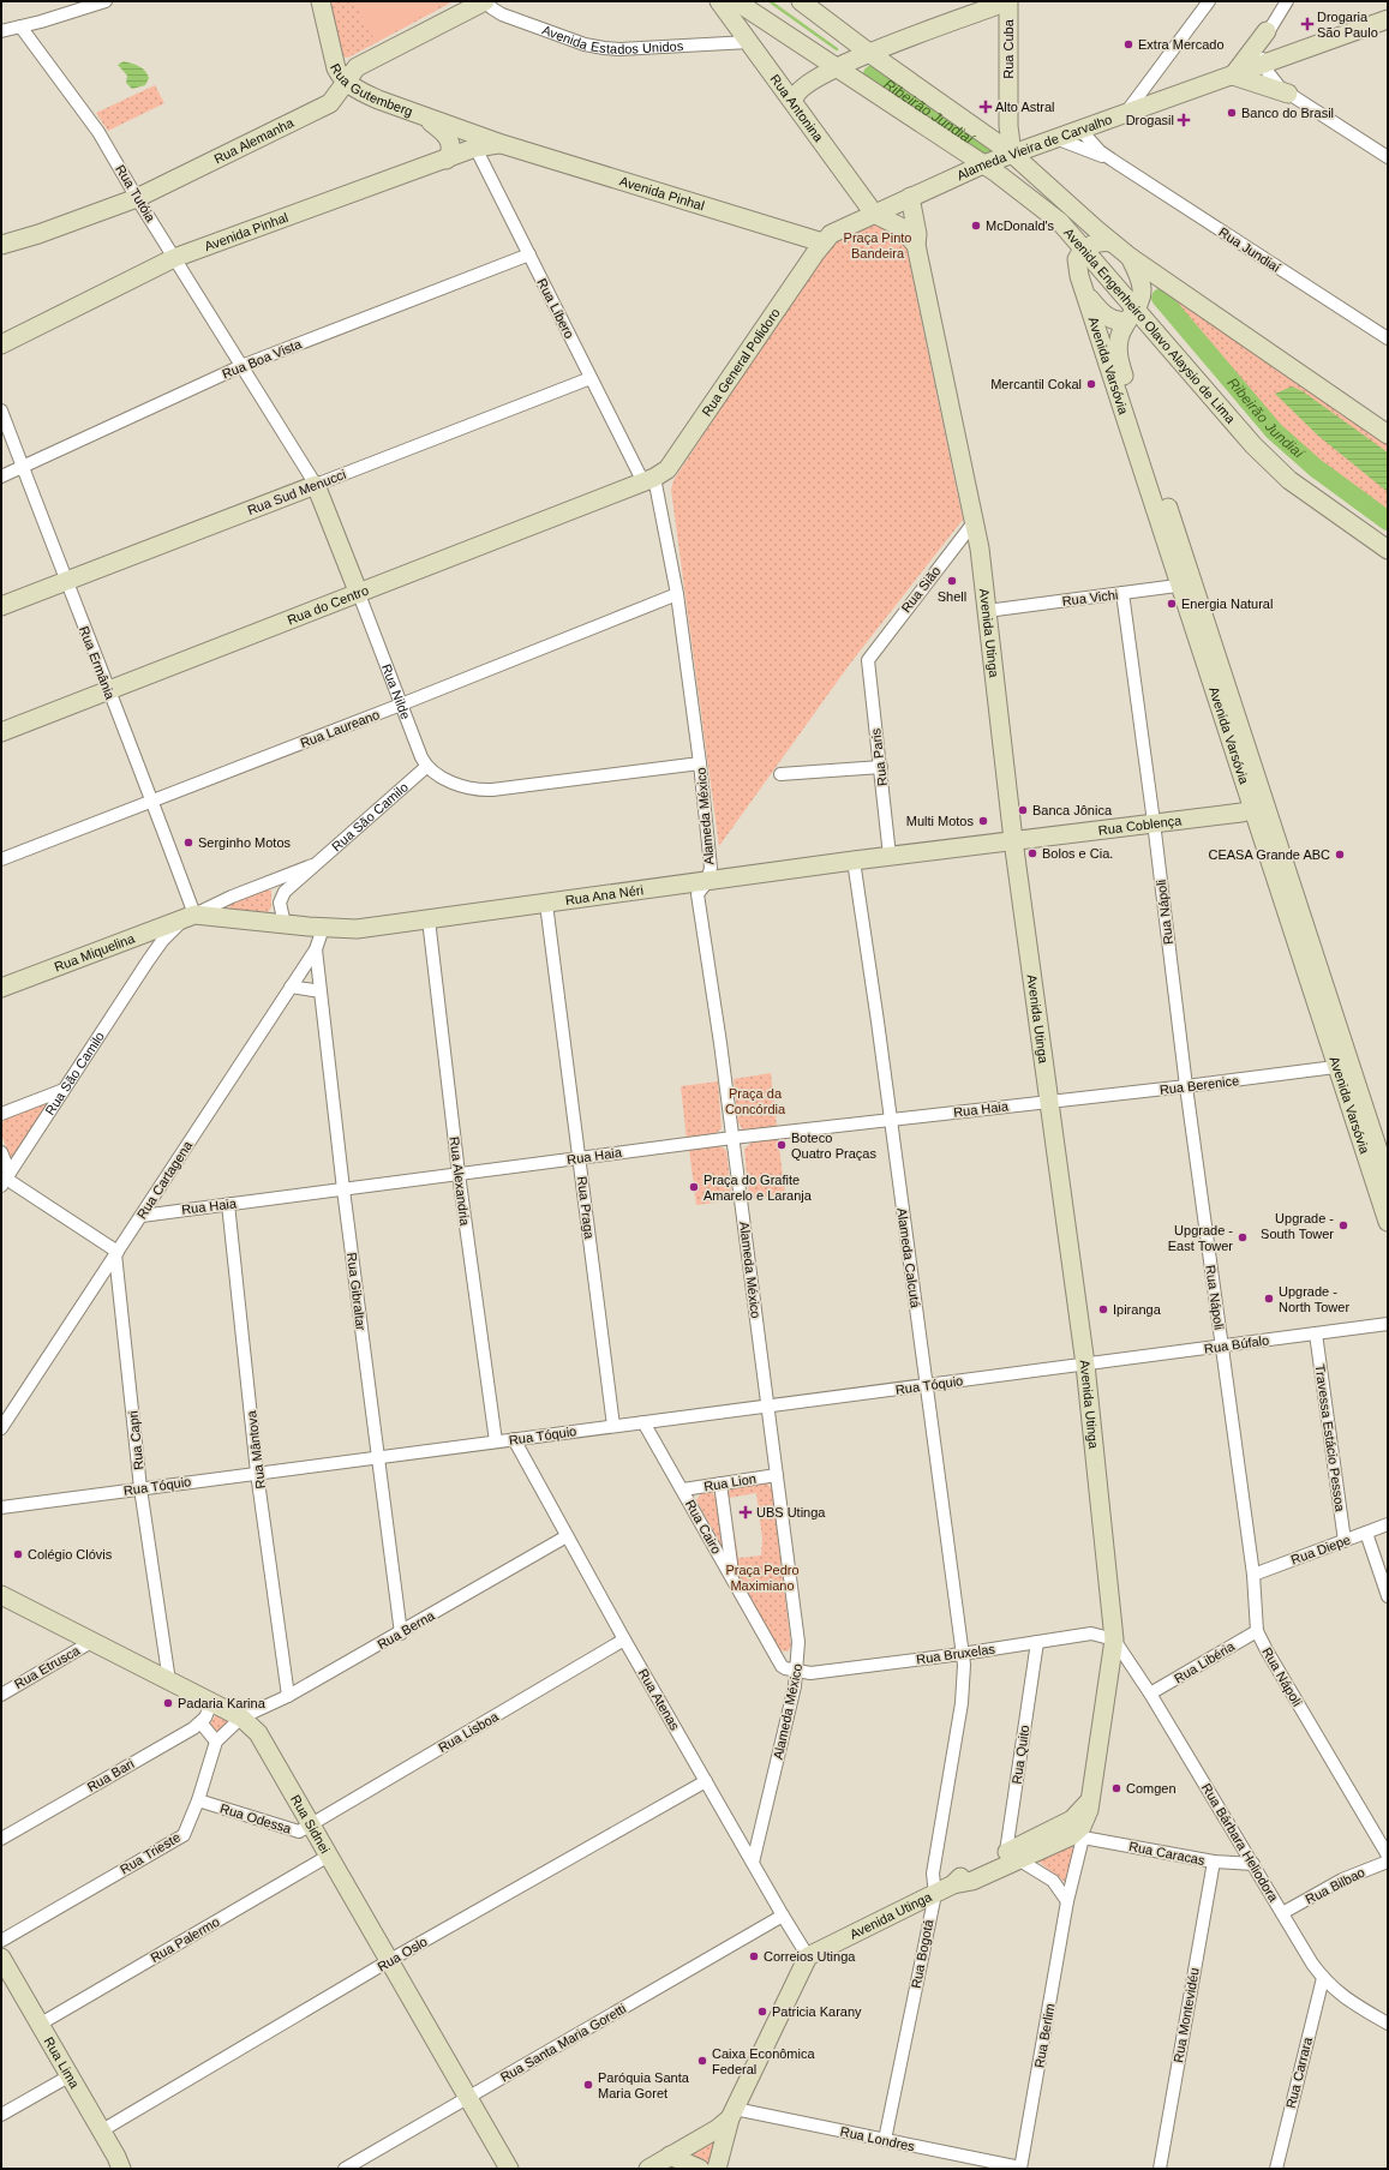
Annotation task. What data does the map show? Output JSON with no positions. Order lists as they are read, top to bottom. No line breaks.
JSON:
{"streets":{"main road":["Rua Cuba","Rua Gutemberg","Rua Antonina","Rua Alemanha","Alameda Vieira de Carvalho","Avenida Pinhal","Avenida Engenheiro Olavo Alaysio de Lima","Rua General Polidoro","Avenida Varsóvia","Rua Sud Menucci","Rua do Centro","Avenida Utinga","Rua Nilde","Rua Coblença","Rua Ana Néri","Rua Miquelina","Rua Sidnei","Rua Lima"],"street":["Avenida Estados Unidos","Rua Tutóia","Rua Jundiaí","Rua Líbero","Rua Boa Vista","Rua Sião","Rua Vichi","Rua Ermânia","Rua Laureano","Rua Paris","Rua São Camilo","Alameda México","Rua Nápoli","Rua Berenice","Rua Haia","Rua Cartagena","Rua Alexandria","Rua Praga","Alameda Calcutá","Rua Gibraltar","Rua Búfalo","Rua Tóquio","Travessa Estácio Pessoa","Rua Capri","Rua Mântova","Rua Lion","Rua Cairo","Rua Diepe","Rua Berna","Rua Bruxelas","Rua Libéria","Rua Etrusca","Rua Atenas","Rua Lisboa","Rua Quito","Rua Bari","Rua Odessa","Rua Bárbara Heliodora","Rua Trieste","Rua Caracas","Rua Bilbao","Rua Palermo","Rua Oslo","Rua Bogotá","Rua Montevidéu","Rua Berlim","Rua Santa Maria Goretti","Rua Carrara","Rua Londres"]},"crossings":[["Avenida Estados Unidos","Rua Antonina"],["Avenida Estados Unidos","Rua Alemanha"],["Rua Cuba","Alameda Vieira de Carvalho"],["Rua Cuba","Avenida Engenheiro Olavo Alaysio de Lima"],["Rua Gutemberg","Rua Alemanha"],["Rua Gutemberg","Avenida Pinhal"],["Rua Gutemberg","Rua Líbero"],["Rua Antonina","Alameda Vieira de Carvalho"],["Rua Antonina","Avenida Utinga"],["Rua Alemanha","Rua Tutóia"],["Alameda Vieira de Carvalho","Rua Jundiaí"],["Alameda Vieira de Carvalho","Avenida Engenheiro Olavo Alaysio de Lima"],["Alameda Vieira de Carvalho","Avenida Utinga"],["Rua Tutóia","Avenida Pinhal"],["Rua Tutóia","Rua Boa Vista"],["Rua Tutóia","Rua Nilde"],["Avenida Pinhal","Rua Líbero"],["Avenida Pinhal","Rua General Polidoro"],["Rua Líbero","Rua Boa Vista"],["Rua Líbero","Rua General Polidoro"],["Rua Líbero","Rua Sud Menucci"],["Rua Líbero","Rua do Centro"],["Rua Líbero","Alameda México"],["Avenida Engenheiro Olavo Alaysio de Lima","Avenida Varsóvia"],["Rua Boa Vista","Rua Ermânia"],["Rua Boa Vista","Rua Nilde"],["Rua General Polidoro","Rua do Centro"],["Rua General Polidoro","Alameda México"],["Avenida Varsóvia","Rua Vichi"],["Avenida Varsóvia","Rua Coblença"],["Avenida Varsóvia","Rua Berenice"],["Rua Sud Menucci","Rua Ermânia"],["Rua Sud Menucci","Rua Nilde"],["Rua Sião","Avenida Utinga"],["Rua Sião","Rua Paris"],["Rua Vichi","Avenida Utinga"],["Rua Vichi","Rua Nápoli"],["Rua do Centro","Rua Ermânia"],["Rua do Centro","Rua Nilde"],["Rua do Centro","Alameda México"],["Avenida Utinga","Rua Coblença"],["Avenida Utinga","Rua Ana Néri"],["Avenida Utinga","Rua Berenice"],["Avenida Utinga","Rua Haia"],["Avenida Utinga","Rua Búfalo"],["Avenida Utinga","Rua Tóquio"],["Avenida Utinga","Rua Bruxelas"],["Avenida Utinga","Rua Atenas"],["Avenida Utinga","Rua Quito"],["Avenida Utinga","Rua Bárbara Heliodora"],["Avenida Utinga","Rua Caracas"],["Avenida Utinga","Rua Bogotá"],["Avenida Utinga","Rua Berlim"],["Rua Ermânia","Rua Laureano"],["Rua Ermânia","Rua São Camilo"],["Rua Ermânia","Rua Ana Néri"],["Rua Ermânia","Rua Miquelina"],["Rua Nilde","Rua Laureano"],["Rua Nilde","Rua São Camilo"],["Rua Laureano","Alameda México"],["Rua Paris","Rua Ana Néri"],["Rua São Camilo","Rua Ana Néri"],["Rua São Camilo","Rua Miquelina"],["Alameda México","Rua Ana Néri"],["Alameda México","Rua Haia"],["Alameda México","Rua Tóquio"],["Alameda México","Rua Lion"],["Alameda México","Rua Cairo"],["Alameda México","Rua Bruxelas"],["Alameda México","Rua Atenas"],["Rua Coblença","Rua Ana Néri"],["Rua Coblença","Rua Nápoli"],["Rua Ana Néri","Rua Miquelina"],["Rua Ana Néri","Rua Cartagena"],["Rua Ana Néri","Rua Alexandria"],["Rua Ana Néri","Rua Praga"],["Rua Ana Néri","Alameda Calcutá"],["Rua Nápoli","Rua Berenice"],["Rua Nápoli","Rua Búfalo"],["Rua Nápoli","Rua Diepe"],["Rua Nápoli","Rua Libéria"],["Rua Berenice","Rua Haia"],["Rua Haia","Rua Cartagena"],["Rua Haia","Rua Alexandria"],["Rua Haia","Rua Praga"],["Rua Haia","Alameda Calcutá"],["Rua Haia","Rua Gibraltar"],["Rua Haia","Rua Mântova"],["Rua Cartagena","Rua Gibraltar"],["Rua Cartagena","Rua Capri"],["Rua Alexandria","Rua Tóquio"],["Rua Praga","Rua Tóquio"],["Alameda Calcutá","Rua Tóquio"],["Alameda Calcutá","Rua Bruxelas"],["Alameda Calcutá","Rua Bogotá"],["Rua Gibraltar","Rua Tóquio"],["Rua Gibraltar","Rua Berna"],["Rua Búfalo","Rua Tóquio"],["Rua Búfalo","Travessa Estácio Pessoa"],["Rua Tóquio","Rua Capri"],["Rua Tóquio","Rua Mântova"],["Rua Tóquio","Rua Cairo"],["Rua Tóquio","Rua Atenas"],["Travessa Estácio Pessoa","Rua Diepe"],["Rua Capri","Rua Sidnei"],["Rua Mântova","Rua Berna"],["Rua Lion","Rua Cairo"],["Rua Cairo","Rua Bruxelas"],["Rua Berna","Rua Atenas"],["Rua Berna","Rua Sidnei"],["Rua Bruxelas","Rua Quito"],["Rua Bruxelas","Rua Bárbara Heliodora"],["Rua Bruxelas","Rua Bogotá"],["Rua Libéria","Rua Bárbara Heliodora"],["Rua Etrusca","Rua Sidnei"],["Rua Atenas","Rua Lisboa"],["Rua Atenas","Rua Oslo"],["Rua Atenas","Rua Santa Maria Goretti"],["Rua Lisboa","Rua Odessa"],["Rua Lisboa","Rua Sidnei"],["Rua Odessa","Rua Sidnei"],["Rua Odessa","Rua Trieste"],["Rua Sidnei","Rua Palermo"],["Rua Sidnei","Rua Oslo"],["Rua Sidnei","Rua Santa Maria Goretti"],["Rua Bárbara Heliodora","Rua Caracas"],["Rua Bárbara Heliodora","Rua Bilbao"],["Rua Bárbara Heliodora","Rua Carrara"],["Rua Caracas","Rua Montevidéu"],["Rua Caracas","Rua Berlim"],["Rua Palermo","Rua Lima"],["Rua Oslo","Rua Lima"],["Rua Bogotá","Rua Londres"],["Rua Berlim","Rua Londres"]],"water":["Ribeirão Jundiaí"],"parks":["Praça Pinto Bandeira","Praça da Concórdia","Praça Pedro Maximiano"],"places":{"health":["Drogaria São Paulo","Alto Astral","Drogasil","UBS Utinga"],"other":["Extra Mercado","Banco do Brasil","McDonald's","Mercantil Cokal","Shell","Energia Natural","Banca Jônica","Multi Motos","Serginho Motos","Bolos e Cia.","CEASA Grande ABC","Boteco Quatro Praças","Praça do Grafite Amarelo e Laranja","Upgrade - South Tower","Upgrade - East Tower","Upgrade - North Tower","Ipiranga","Colégio Clóvis","Padaria Karina","Comgen","Correios Utinga","Patricia Karany","Caixa Econômica Federal","Paróquia Santa Maria Goret"]}}
